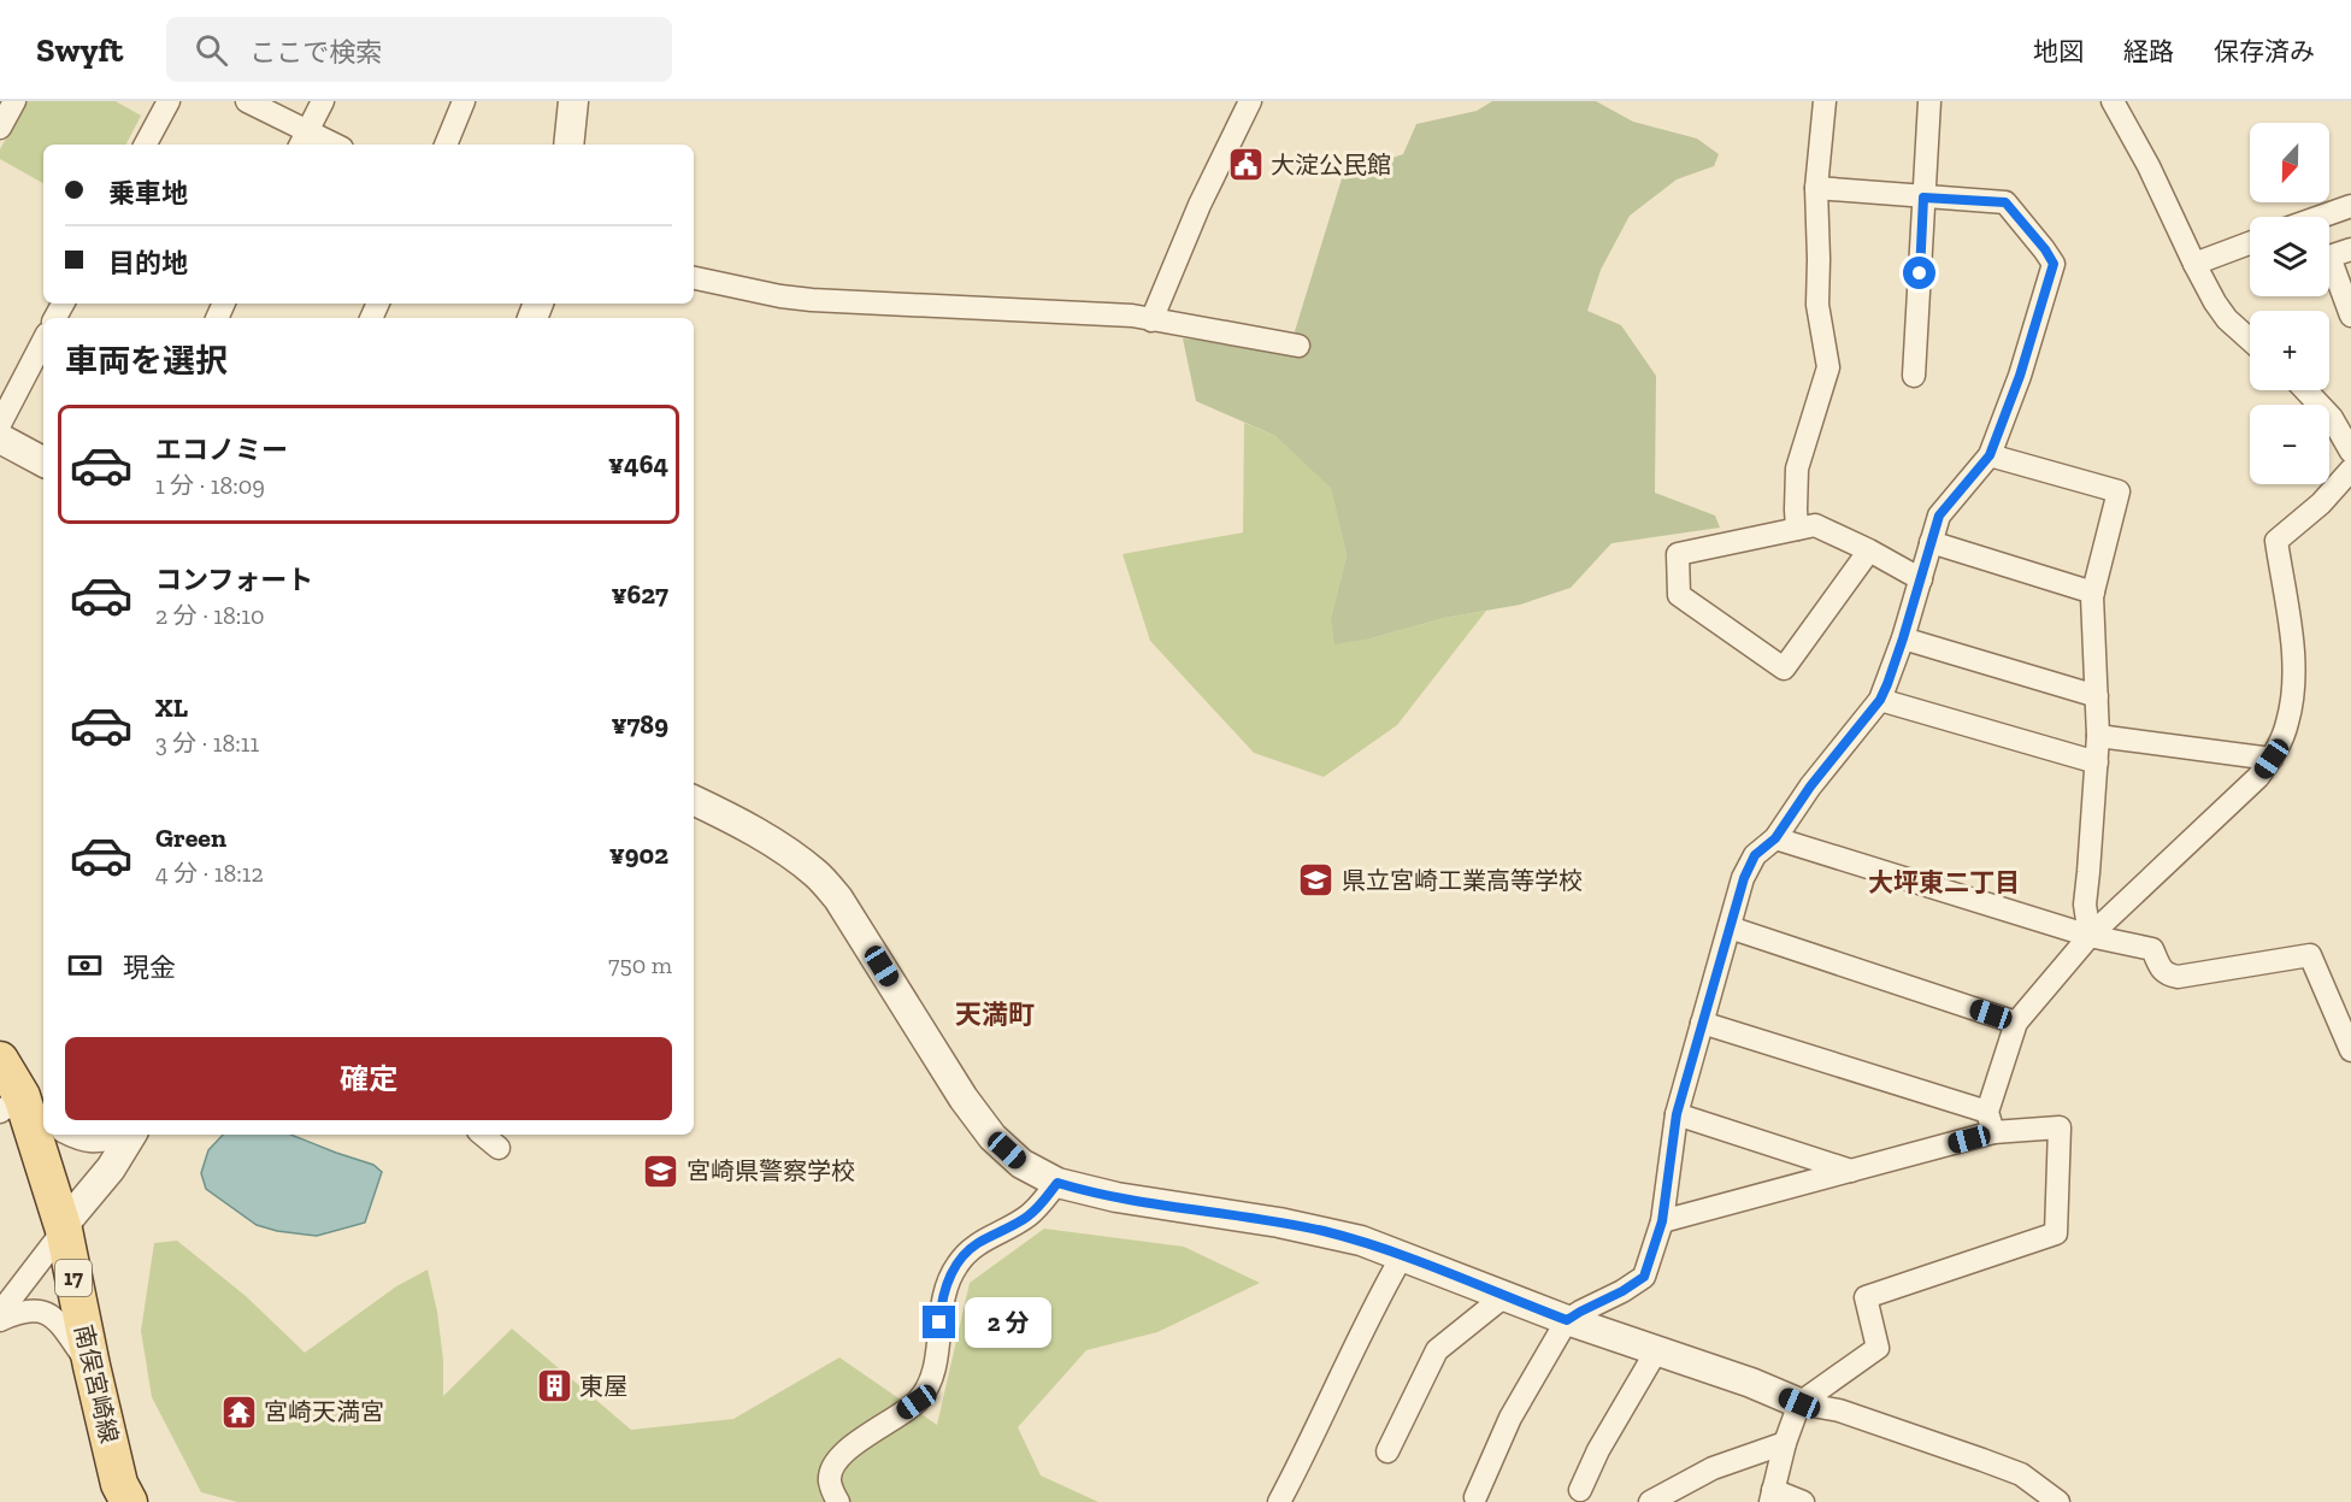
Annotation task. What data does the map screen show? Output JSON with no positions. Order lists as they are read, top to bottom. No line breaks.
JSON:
{"streets":{"main road":["17","南俣宮崎線"]},"districts":["大坪東二丁目","天満町"],"places":{"public building":["大淀公民館"],"school or university":["県立宮崎工業高等学校","宮崎県警察学校"],"building":["東屋"],"temple":["宮崎天満宮"]},"north":"bottom","page":{"header":"Swyft","search":"ここで検索","nav":["地図","経路","保存済み"],"map_buttons":["+","−"],"banner":["乗車地","目的地"],"heading":"車両を選択","list":[{"name":"エコノミー","note":"1 分 · 18:09","value":"¥464"},{"name":"コンフォート","note":"2 分 · 18:10","value":"¥627"},{"name":"XL","note":"3 分 · 18:11","value":"¥789"},{"name":"Green","note":"4 分 · 18:12","value":"¥902"}],"pay":["現金","750 m"],"buttons":"確定","bubble":"2 分"}}
